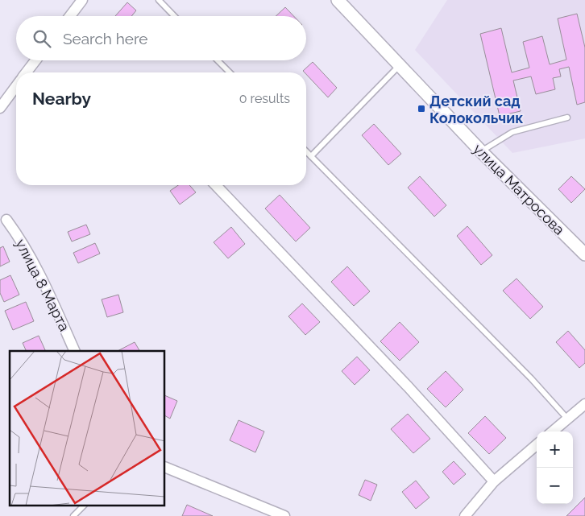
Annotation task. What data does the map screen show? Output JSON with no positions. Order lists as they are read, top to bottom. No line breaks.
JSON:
{"streets":{"street":["улица Матросова","улица 8 Марта"]},"places":{"transit":["Детский сад Колокольчик"]},"page":{"search":"Search here","heading":["Nearby","0 results"],"map_buttons":["+","−"]}}
